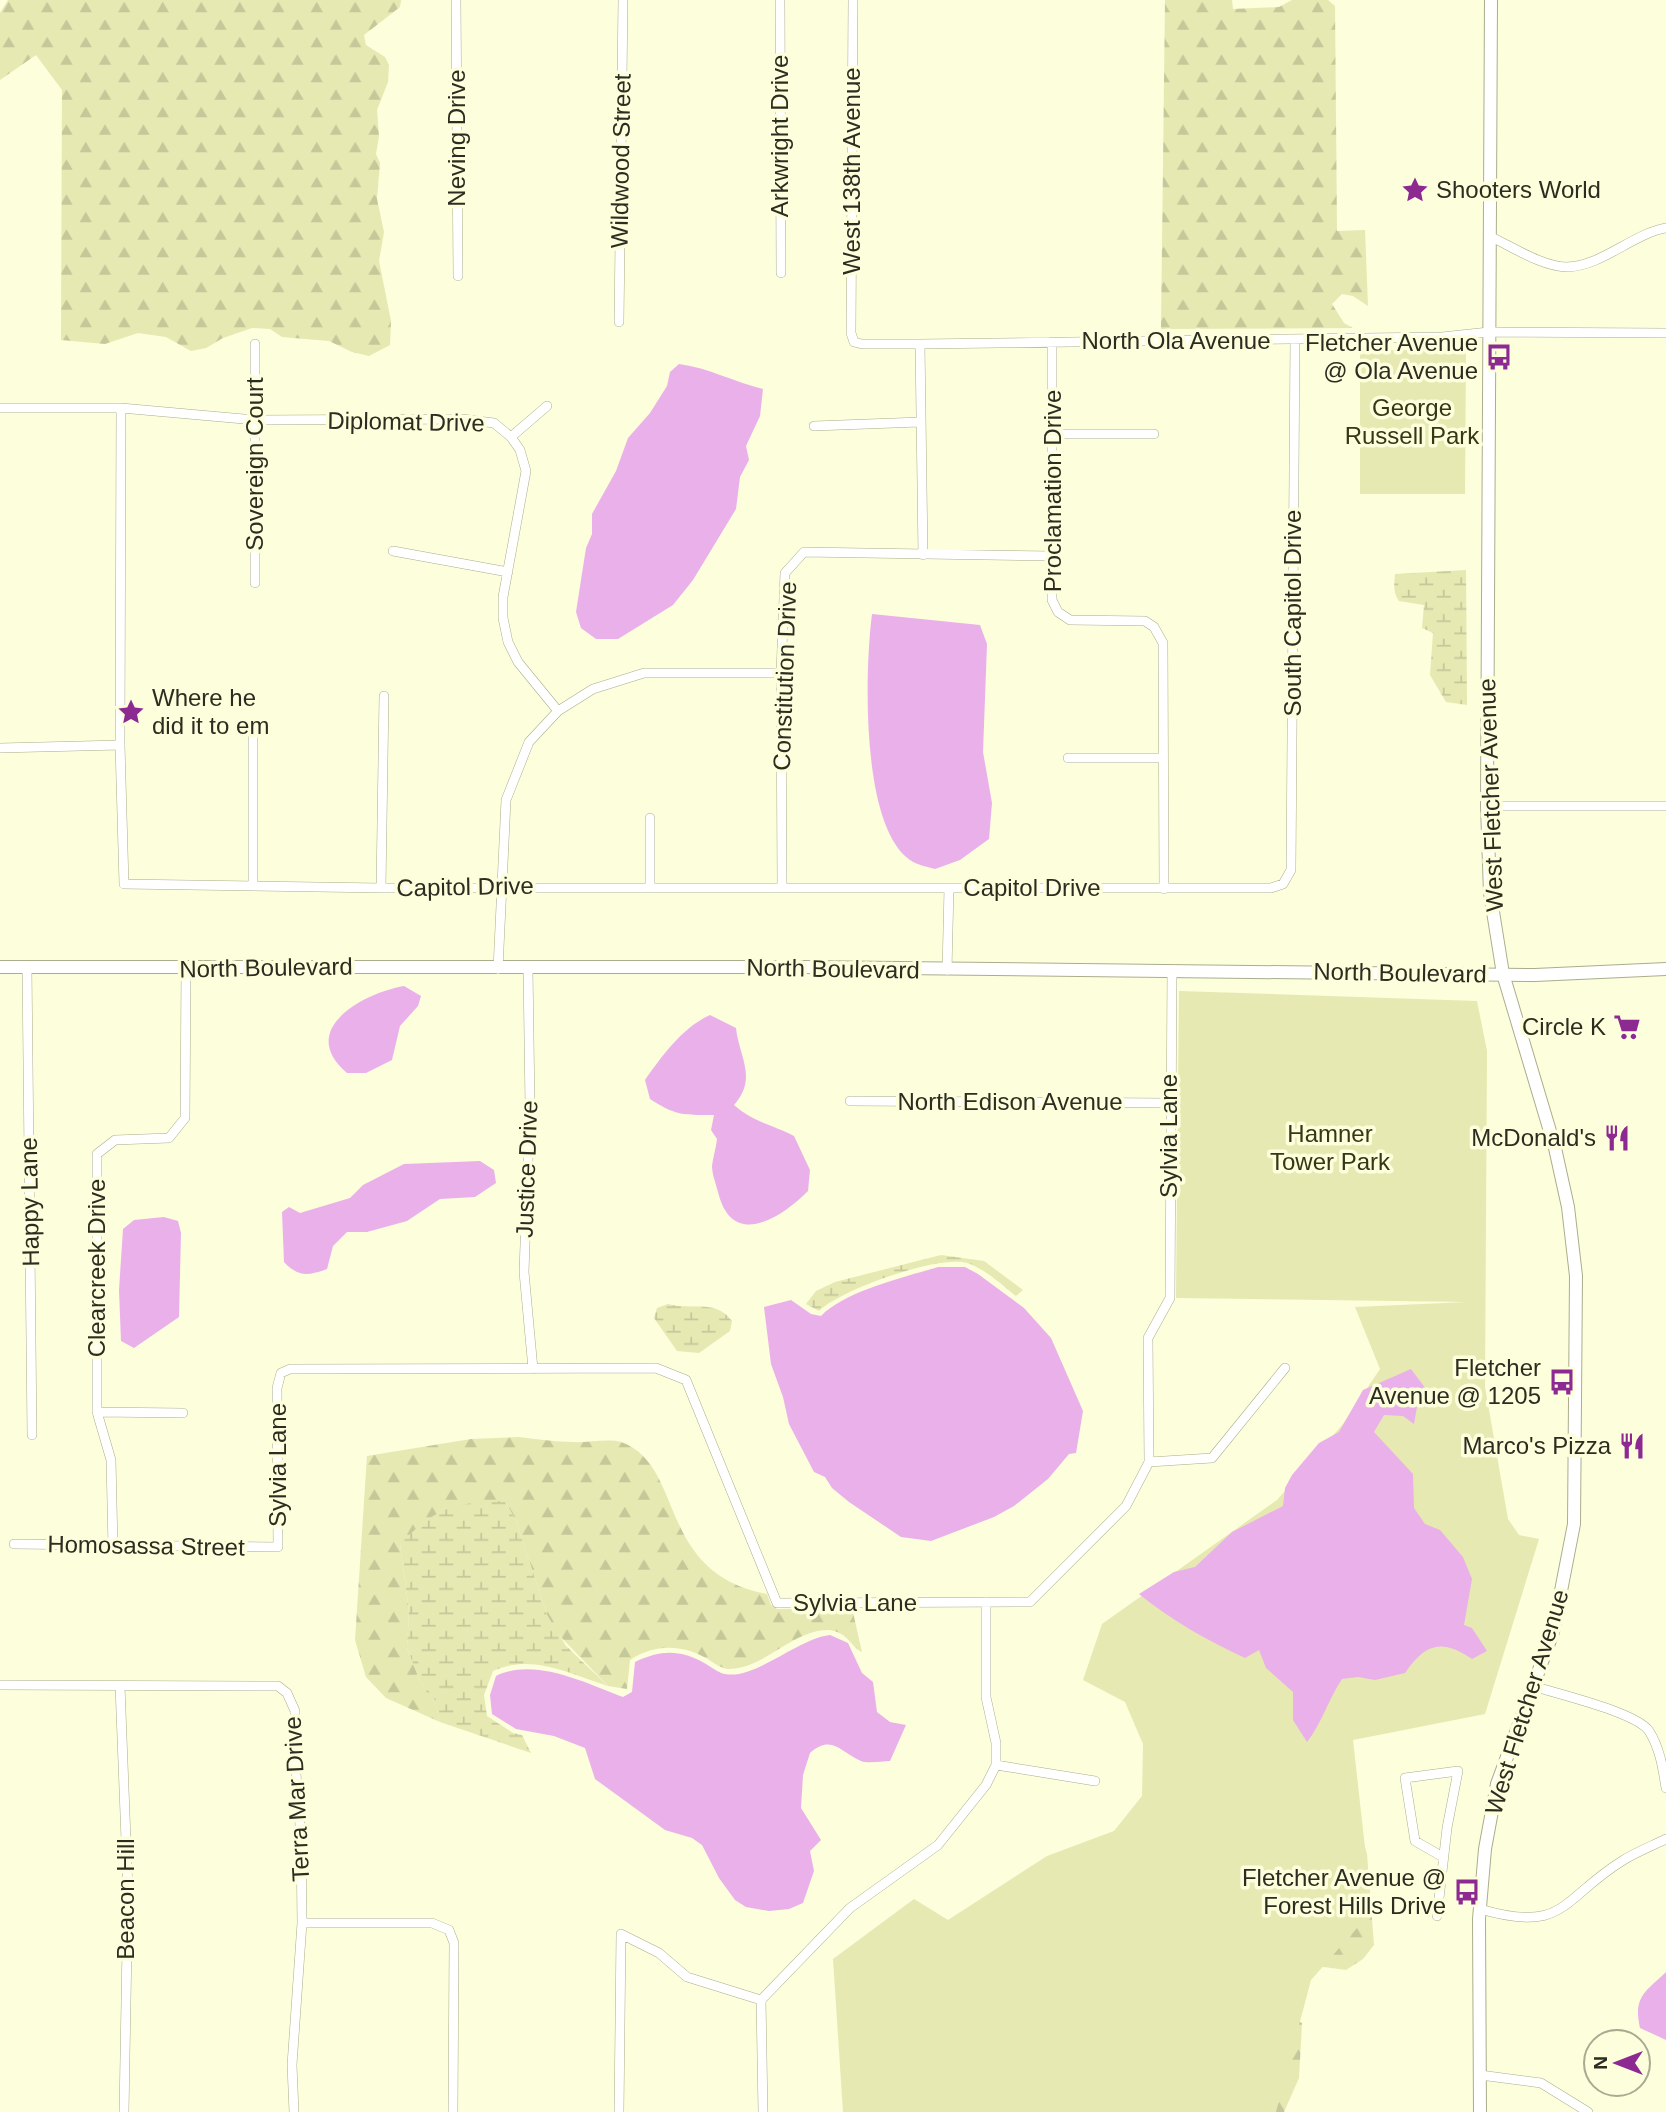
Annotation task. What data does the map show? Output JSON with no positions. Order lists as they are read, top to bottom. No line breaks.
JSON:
{"streets":{"main road":["West Fletcher Avenue","North Boulevard"],"street":["Arkwright Drive","Neving Drive","Wildwood Street","West 138th Avenue","North Ola Avenue","Diplomat Drive","Sovereign Court","Proclamation Drive","South Capitol Drive","Constitution Drive","Capitol Drive","North Edison Avenue","Sylvia Lane","Justice Drive","Happy Lane","Clearcreek Drive","Homosassa Street","Terra Mar Drive","Beacon Hill"]},"crossings":[["West 138th Avenue","North Ola Avenue"],["North Ola Avenue","Proclamation Drive"],["North Ola Avenue","South Capitol Drive"],["North Ola Avenue","West Fletcher Avenue"],["Diplomat Drive","Sovereign Court"],["Diplomat Drive","Capitol Drive"],["Proclamation Drive","Constitution Drive"],["Proclamation Drive","Capitol Drive"],["South Capitol Drive","Capitol Drive"],["Constitution Drive","Capitol Drive"],["West Fletcher Avenue","North Boulevard"],["North Boulevard","Sylvia Lane"],["North Boulevard","Justice Drive"],["North Boulevard","Happy Lane"],["North Boulevard","Clearcreek Drive"],["North Edison Avenue","Sylvia Lane"],["Sylvia Lane","Justice Drive"],["Sylvia Lane","Homosassa Street"],["Clearcreek Drive","Homosassa Street"],["Terra Mar Drive","Beacon Hill"]],"parks":["George Russell Park","Hamner Tower Park"],"places":{"place":["Shooters World","Where he did it to em"],"bus stop":["Fletcher Avenue @ Ola Avenue","Fletcher Avenue @ 1205","Fletcher Avenue @ Forest Hills Drive"],"supermarket":["Circle K"],"restaurant":["McDonald's","Marco's Pizza"]},"north":"left"}
